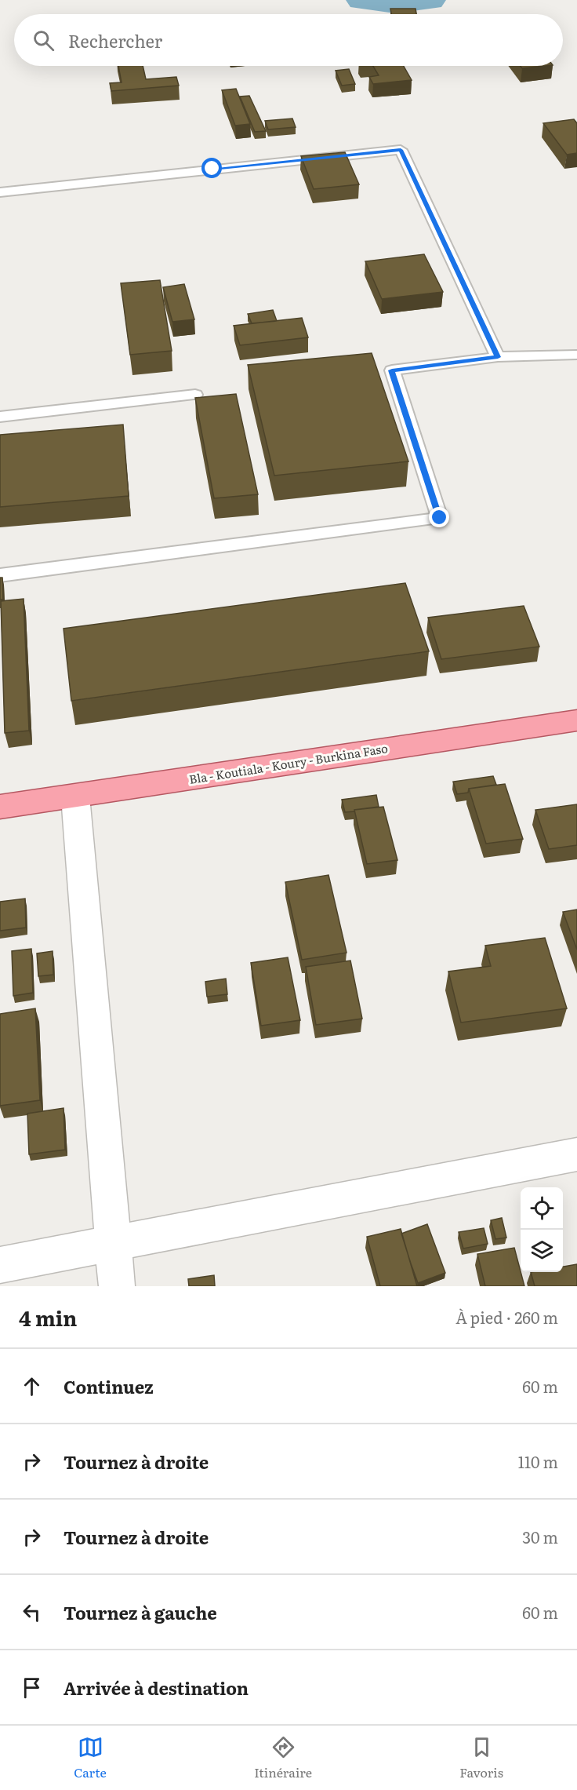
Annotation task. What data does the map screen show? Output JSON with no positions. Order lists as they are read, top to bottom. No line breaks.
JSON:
{"streets":{"main road":["Bla - Koutiala - Koury - Burkina Faso"]},"page":{"search":"Rechercher","heading":["4 min","À pied · 260 m"],"list":[["Continuez","60 m"],["Tournez à droite","110 m"],["Tournez à droite","30 m"],["Tournez à gauche","60 m"],"Arrivée à destination"],"nav":["Carte","Itinéraire","Favoris"]}}
